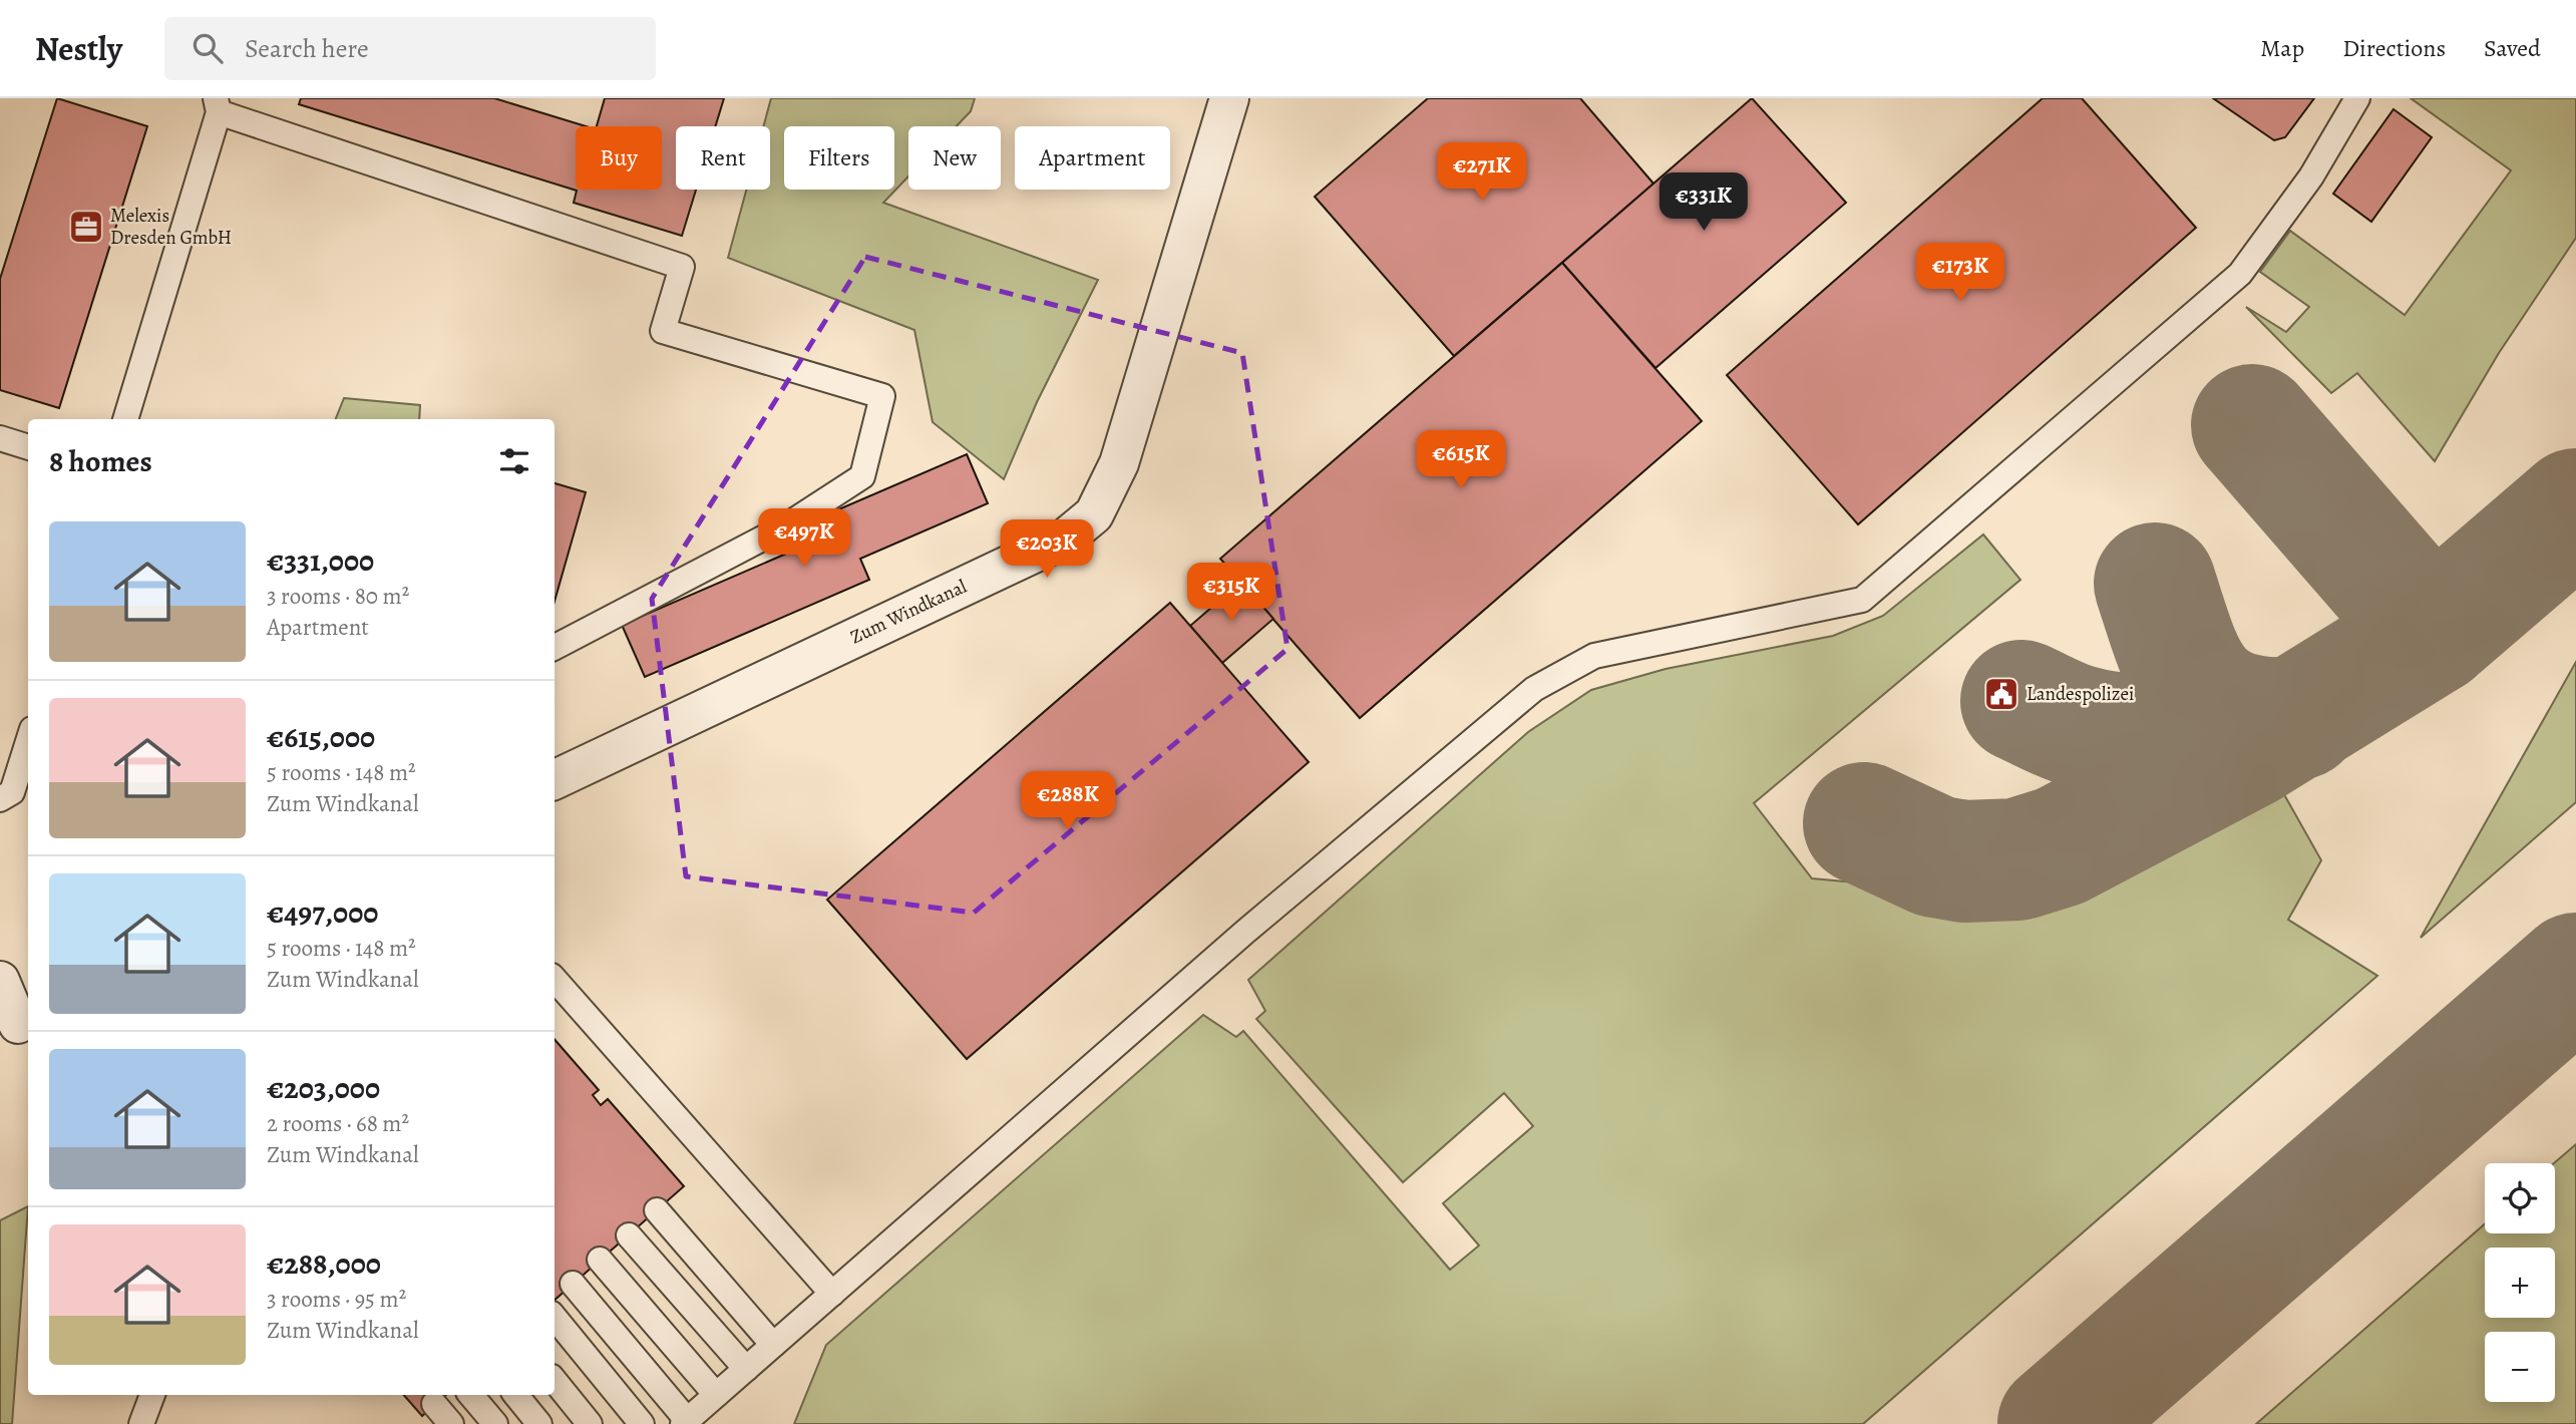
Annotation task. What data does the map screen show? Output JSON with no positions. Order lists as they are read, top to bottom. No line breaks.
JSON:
{"streets":{"street":["Zum Windkanal"]},"places":{"office":["Melexis Dresden GmbH"],"public building":["Landespolizei"]},"page":{"header":"Nestly","search":"Search here","nav":["Map","Directions","Saved"],"chip":["Buy","Rent","Filters","New","Apartment"],"price":["€271K","€331K","€173K","€615K","€497K","€203K","€315K","€288K"],"heading":"8 homes","list":[{"name":"€331,000","note":"3 rooms · 80 m² · Apartment"},{"name":"€615,000","note":"5 rooms · 148 m² · Zum Windkanal"},{"name":"€497,000","note":"5 rooms · 148 m² · Zum Windkanal"},{"name":"€203,000","note":"2 rooms · 68 m² · Zum Windkanal"},{"name":"€288,000","note":"3 rooms · 95 m² · Zum Windkanal"}],"map_buttons":["+","−"]}}
